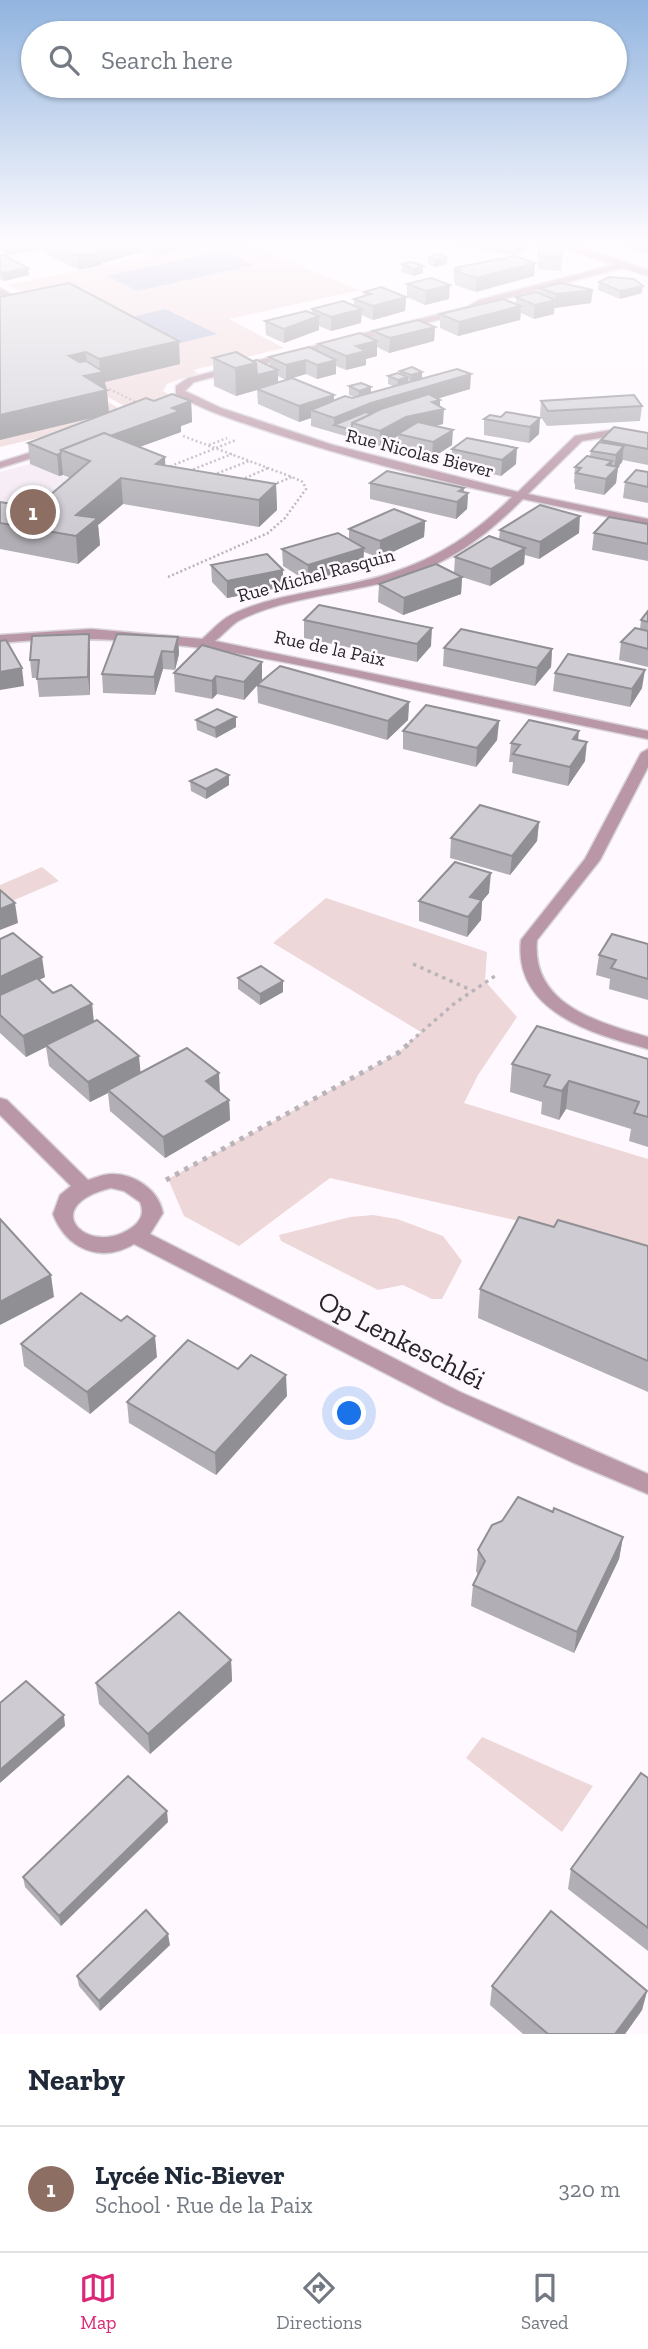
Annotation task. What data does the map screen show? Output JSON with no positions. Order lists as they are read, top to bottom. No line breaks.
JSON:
{"streets":{"street":["Rue Nicolas Biever","Rue Michel Rasquin","Rue de la Paix","Op Lenkeschléi"]},"crossings":[["Rue Nicolas Biever","Rue Michel Rasquin"],["Rue Michel Rasquin","Rue de la Paix"]],"page":{"search":"Search here","pins":"1","heading":"Nearby","list":[{"mark":"1","name":"Lycée Nic-Biever","note":"School · Rue de la Paix","value":"320 m"}],"nav":["Map","Directions","Saved"]}}
